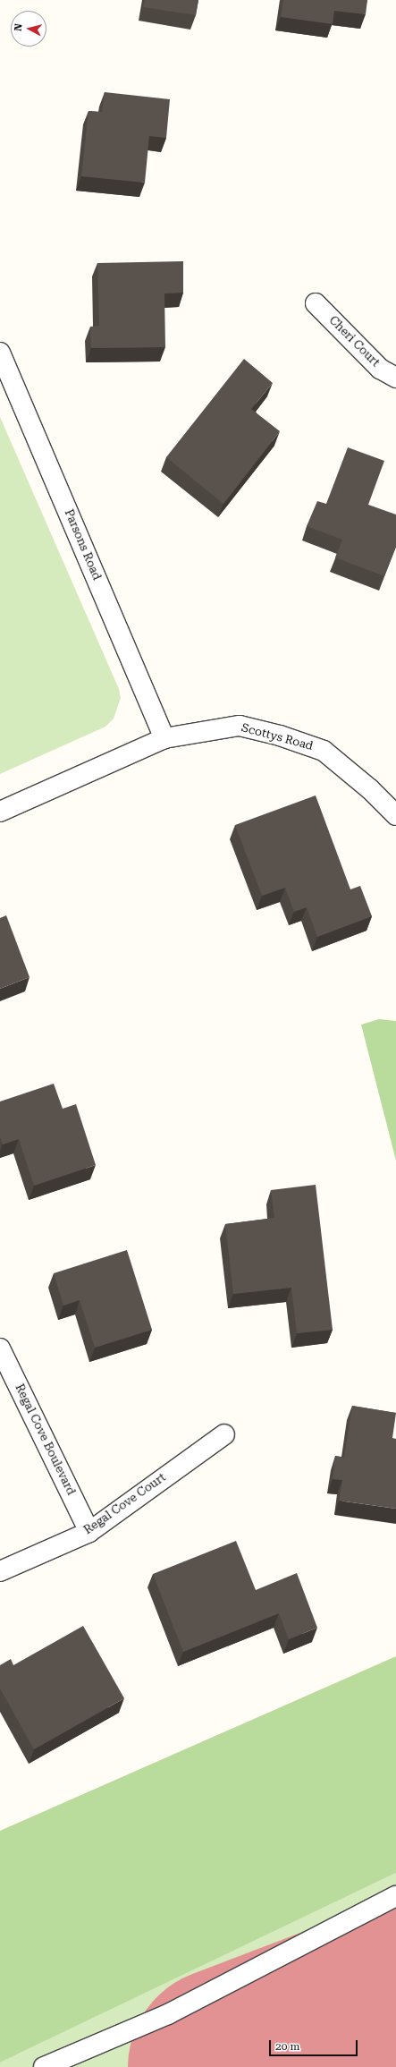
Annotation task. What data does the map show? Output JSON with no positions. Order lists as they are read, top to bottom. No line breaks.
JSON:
{"streets":{"street":["Cheri Court","Parsons Road","Scottys Road","Regal Cove Boulevard","Regal Cove Court"]},"crossings":[["Parsons Road","Scottys Road"],["Regal Cove Boulevard","Regal Cove Court"]],"scale_bar":"20 m","north":"left"}
